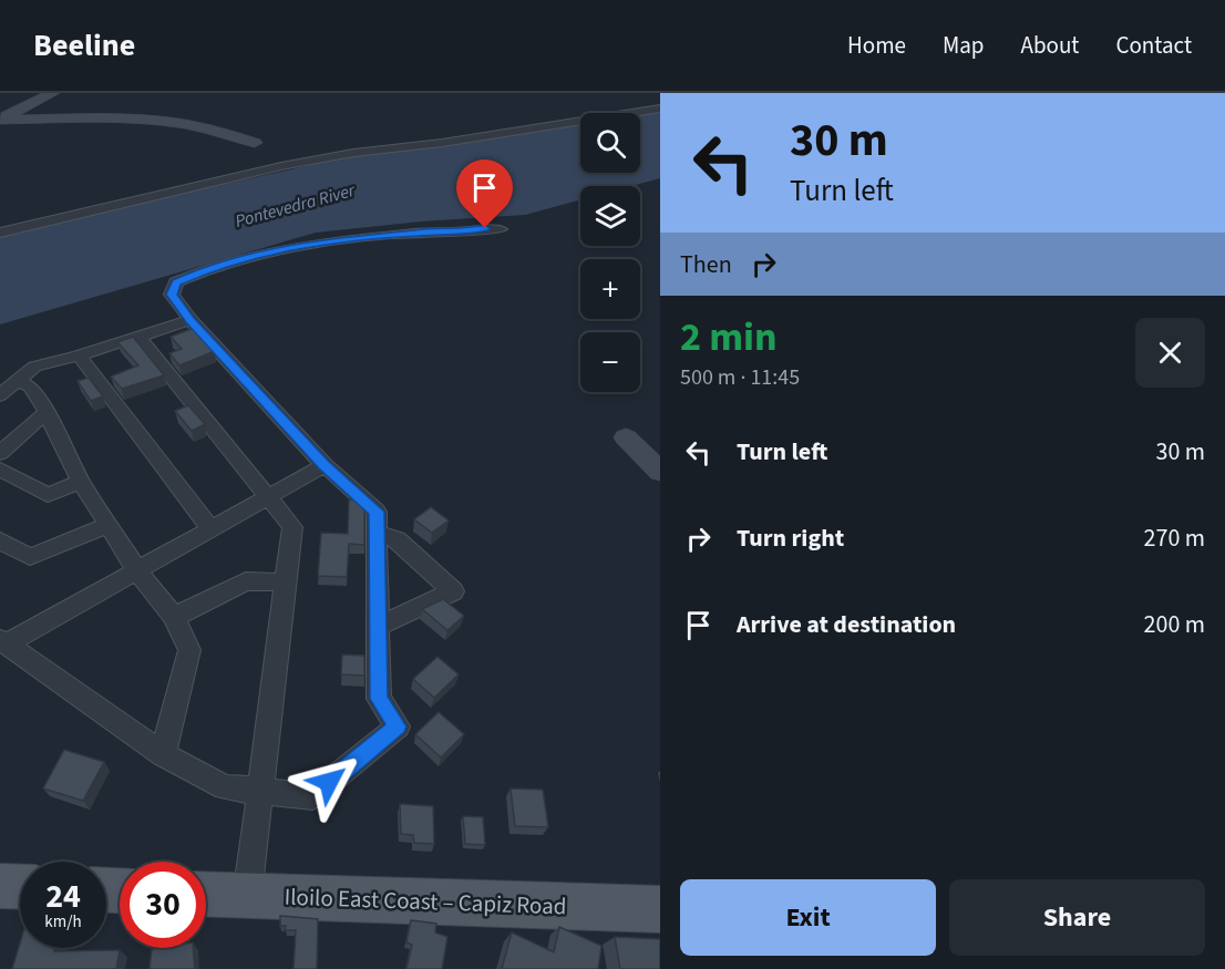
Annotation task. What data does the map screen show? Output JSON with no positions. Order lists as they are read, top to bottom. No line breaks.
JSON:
{"streets":{"main road":["Iloilo East Coast – Capiz Road"]},"water":["Pontevedra River"],"page":{"header":"Beeline","nav":["Home","Map","About","Contact"],"turn":["30 m","Turn left"],"map_buttons":["+","−"],"then":"Then","heading":["2 min","500 m · 11:45"],"list":[{"name":"Turn left","value":"30 m"},{"name":"Turn right","value":"270 m"},{"name":"Arrive at destination","value":"200 m"}],"speed":"24 km/h","limit":"30","buttons":["Exit","Share"]}}
